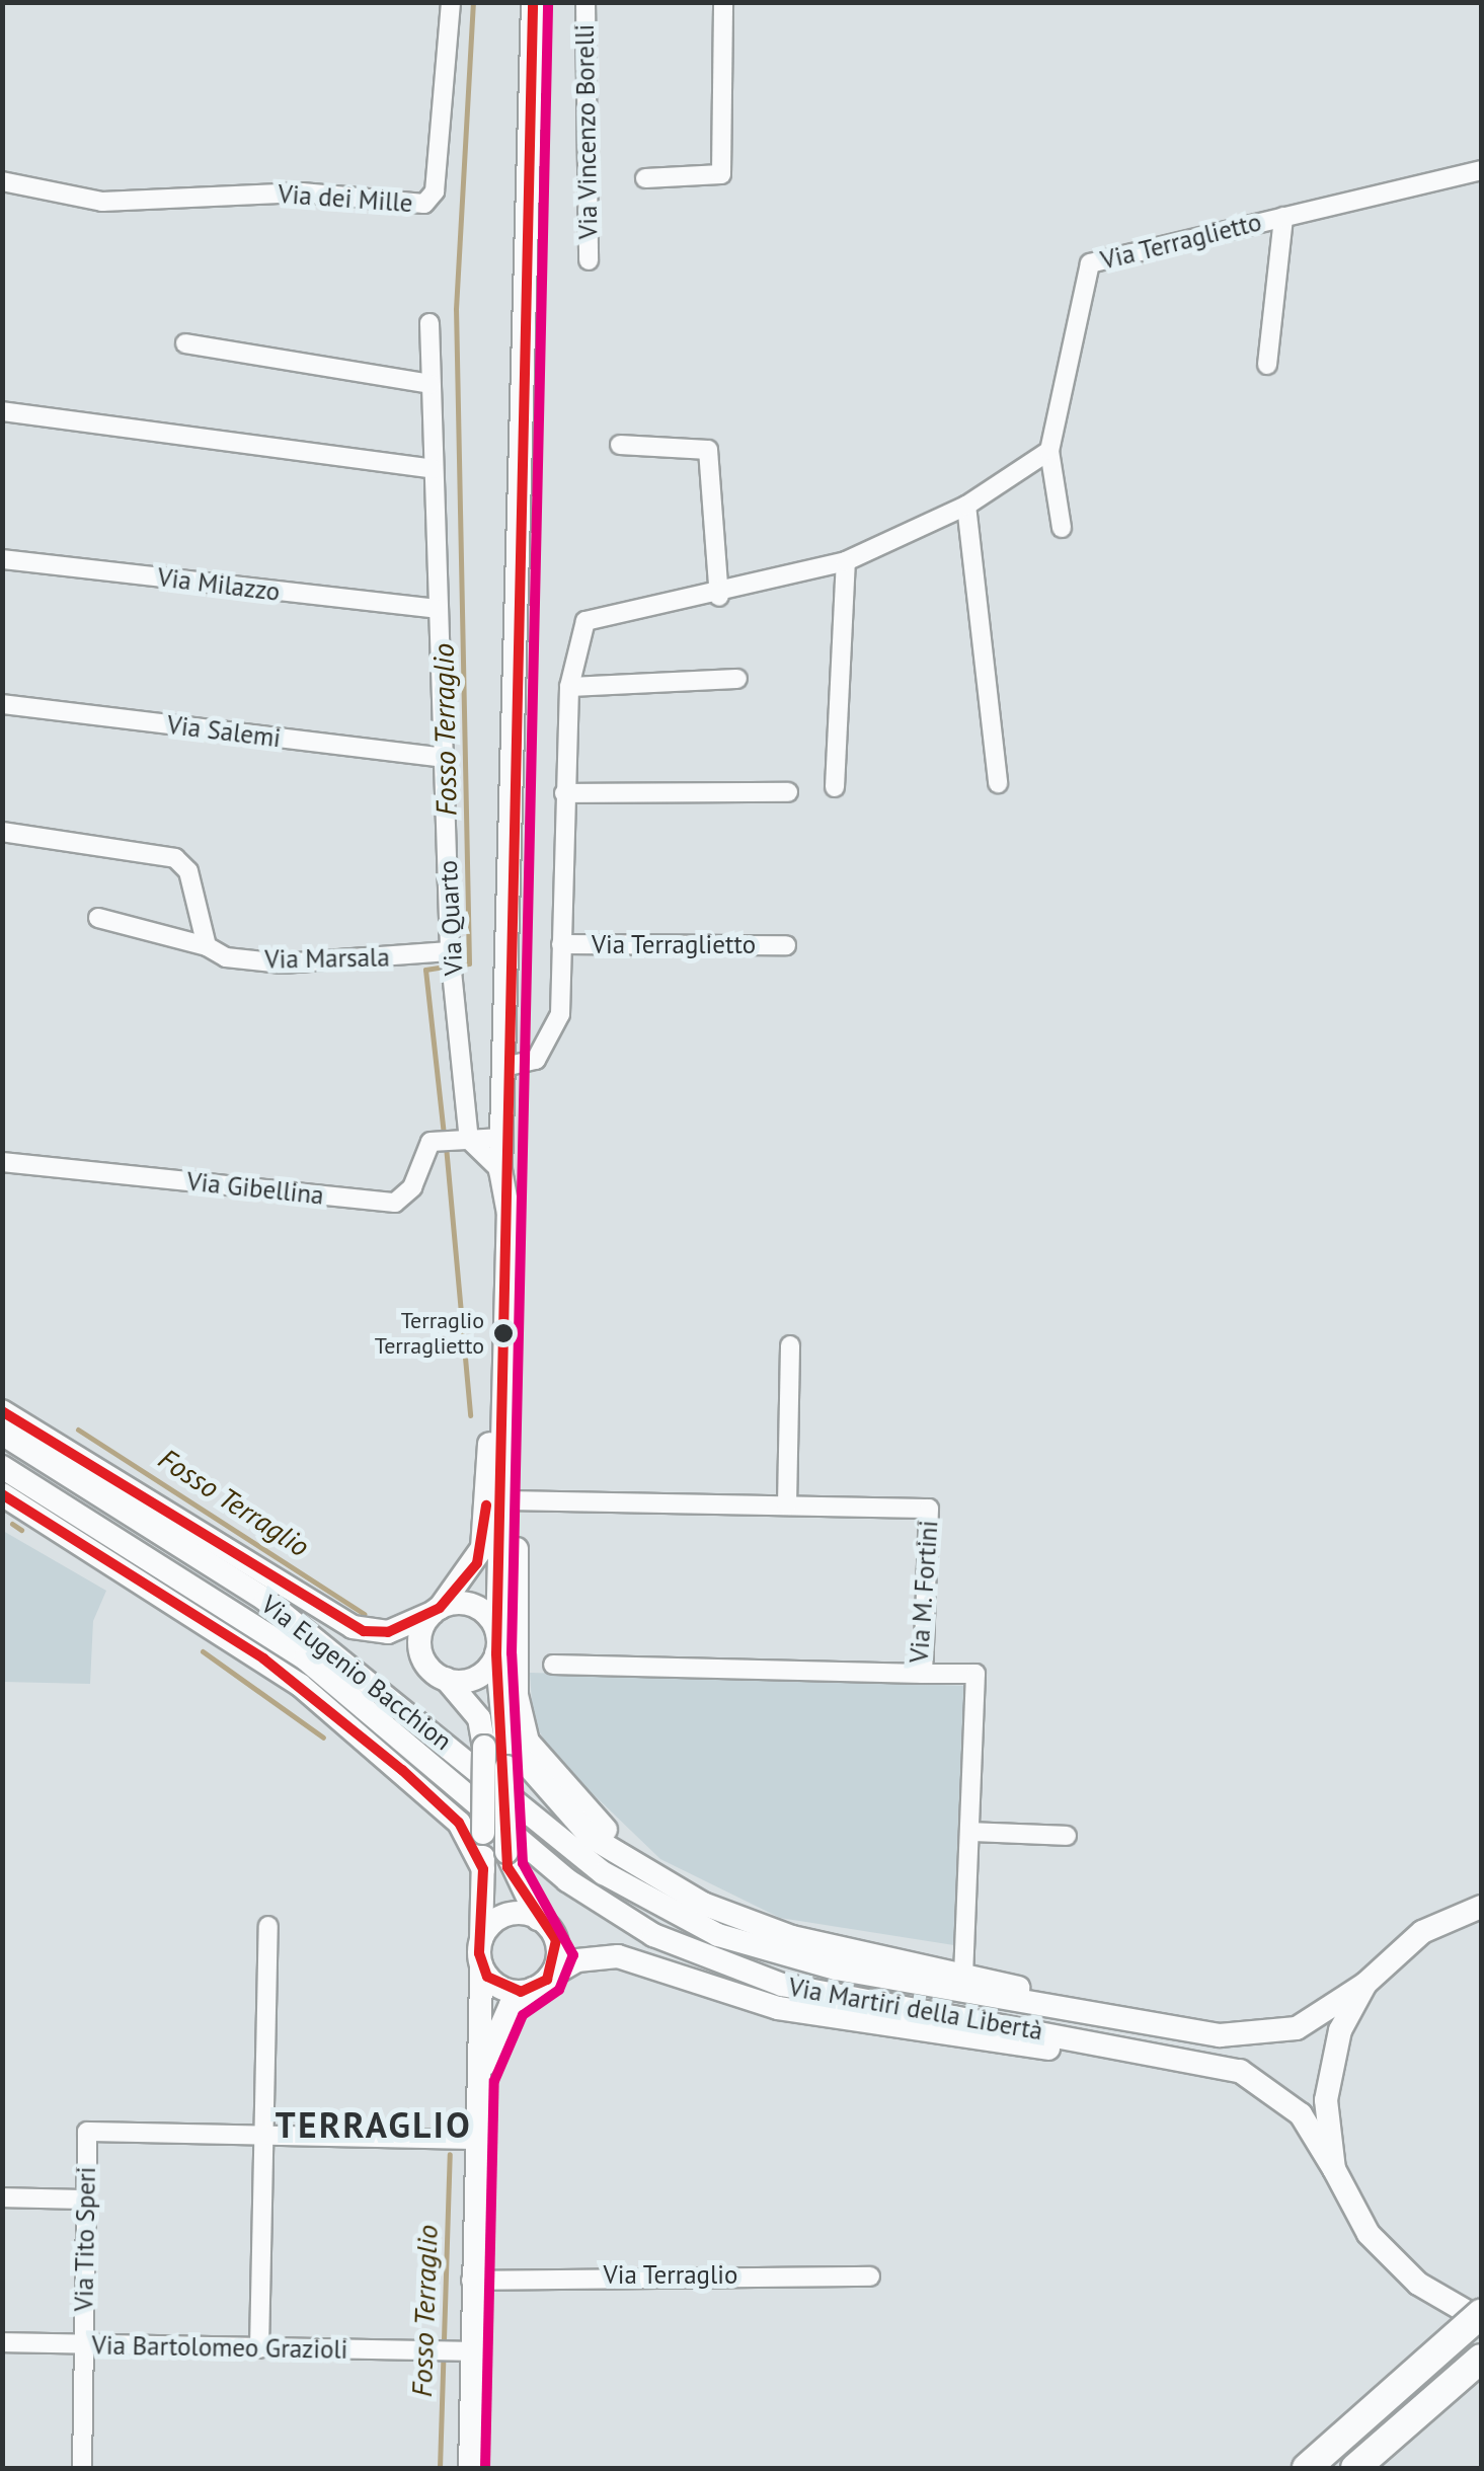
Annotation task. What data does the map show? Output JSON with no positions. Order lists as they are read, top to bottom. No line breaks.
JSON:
{"streets":{"main road":["Via Eugenio Bacchion","Via Martiri della Libertà"],"street":["Via Vincenzo Borelli","Via dei Mille","Via Terraglietto","Via Milazzo","Via Salemi","Via Quarto","Via Marsala","Via Gibellina","Via M. Fortini","Via Tito Speri","Via Terraglio","Via Bartolomeo Grazioli"]},"crossings":[["Via Milazzo","Via Quarto"],["Via Salemi","Via Quarto"],["Via Quarto","Via Marsala"],["Via Quarto","Via Gibellina"],["Via Eugenio Bacchion","Via Martiri della Libertà"],["Via Tito Speri","Via Bartolomeo Grazioli"]],"districts":["TERRAGLIO"],"water":["Fosso Terraglio"],"places":["Terraglio Terraglietto"]}
